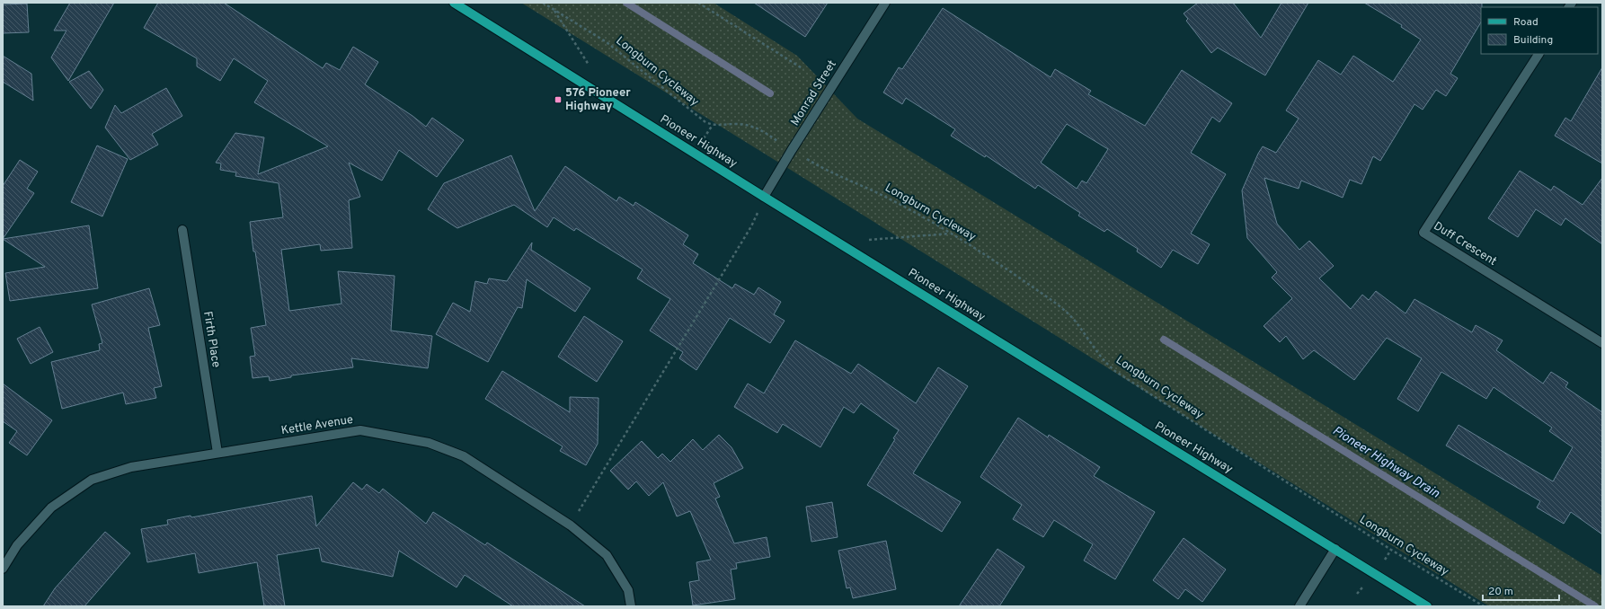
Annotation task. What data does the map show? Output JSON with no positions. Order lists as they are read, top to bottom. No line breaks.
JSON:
{"streets":{"main road":["Pioneer Highway"],"street":["Monrad Street","Duff Crescent","Firth Place","Kettle Avenue"],"path":["Longburn Cycleway"]},"crossings":[["Monrad Street","Pioneer Highway"],["Firth Place","Kettle Avenue"]],"water":["Pioneer Highway Drain"],"places":{"transit":["576 Pioneer Highway"]},"legend":["Road","Building"],"scale_bar":"20 m"}
